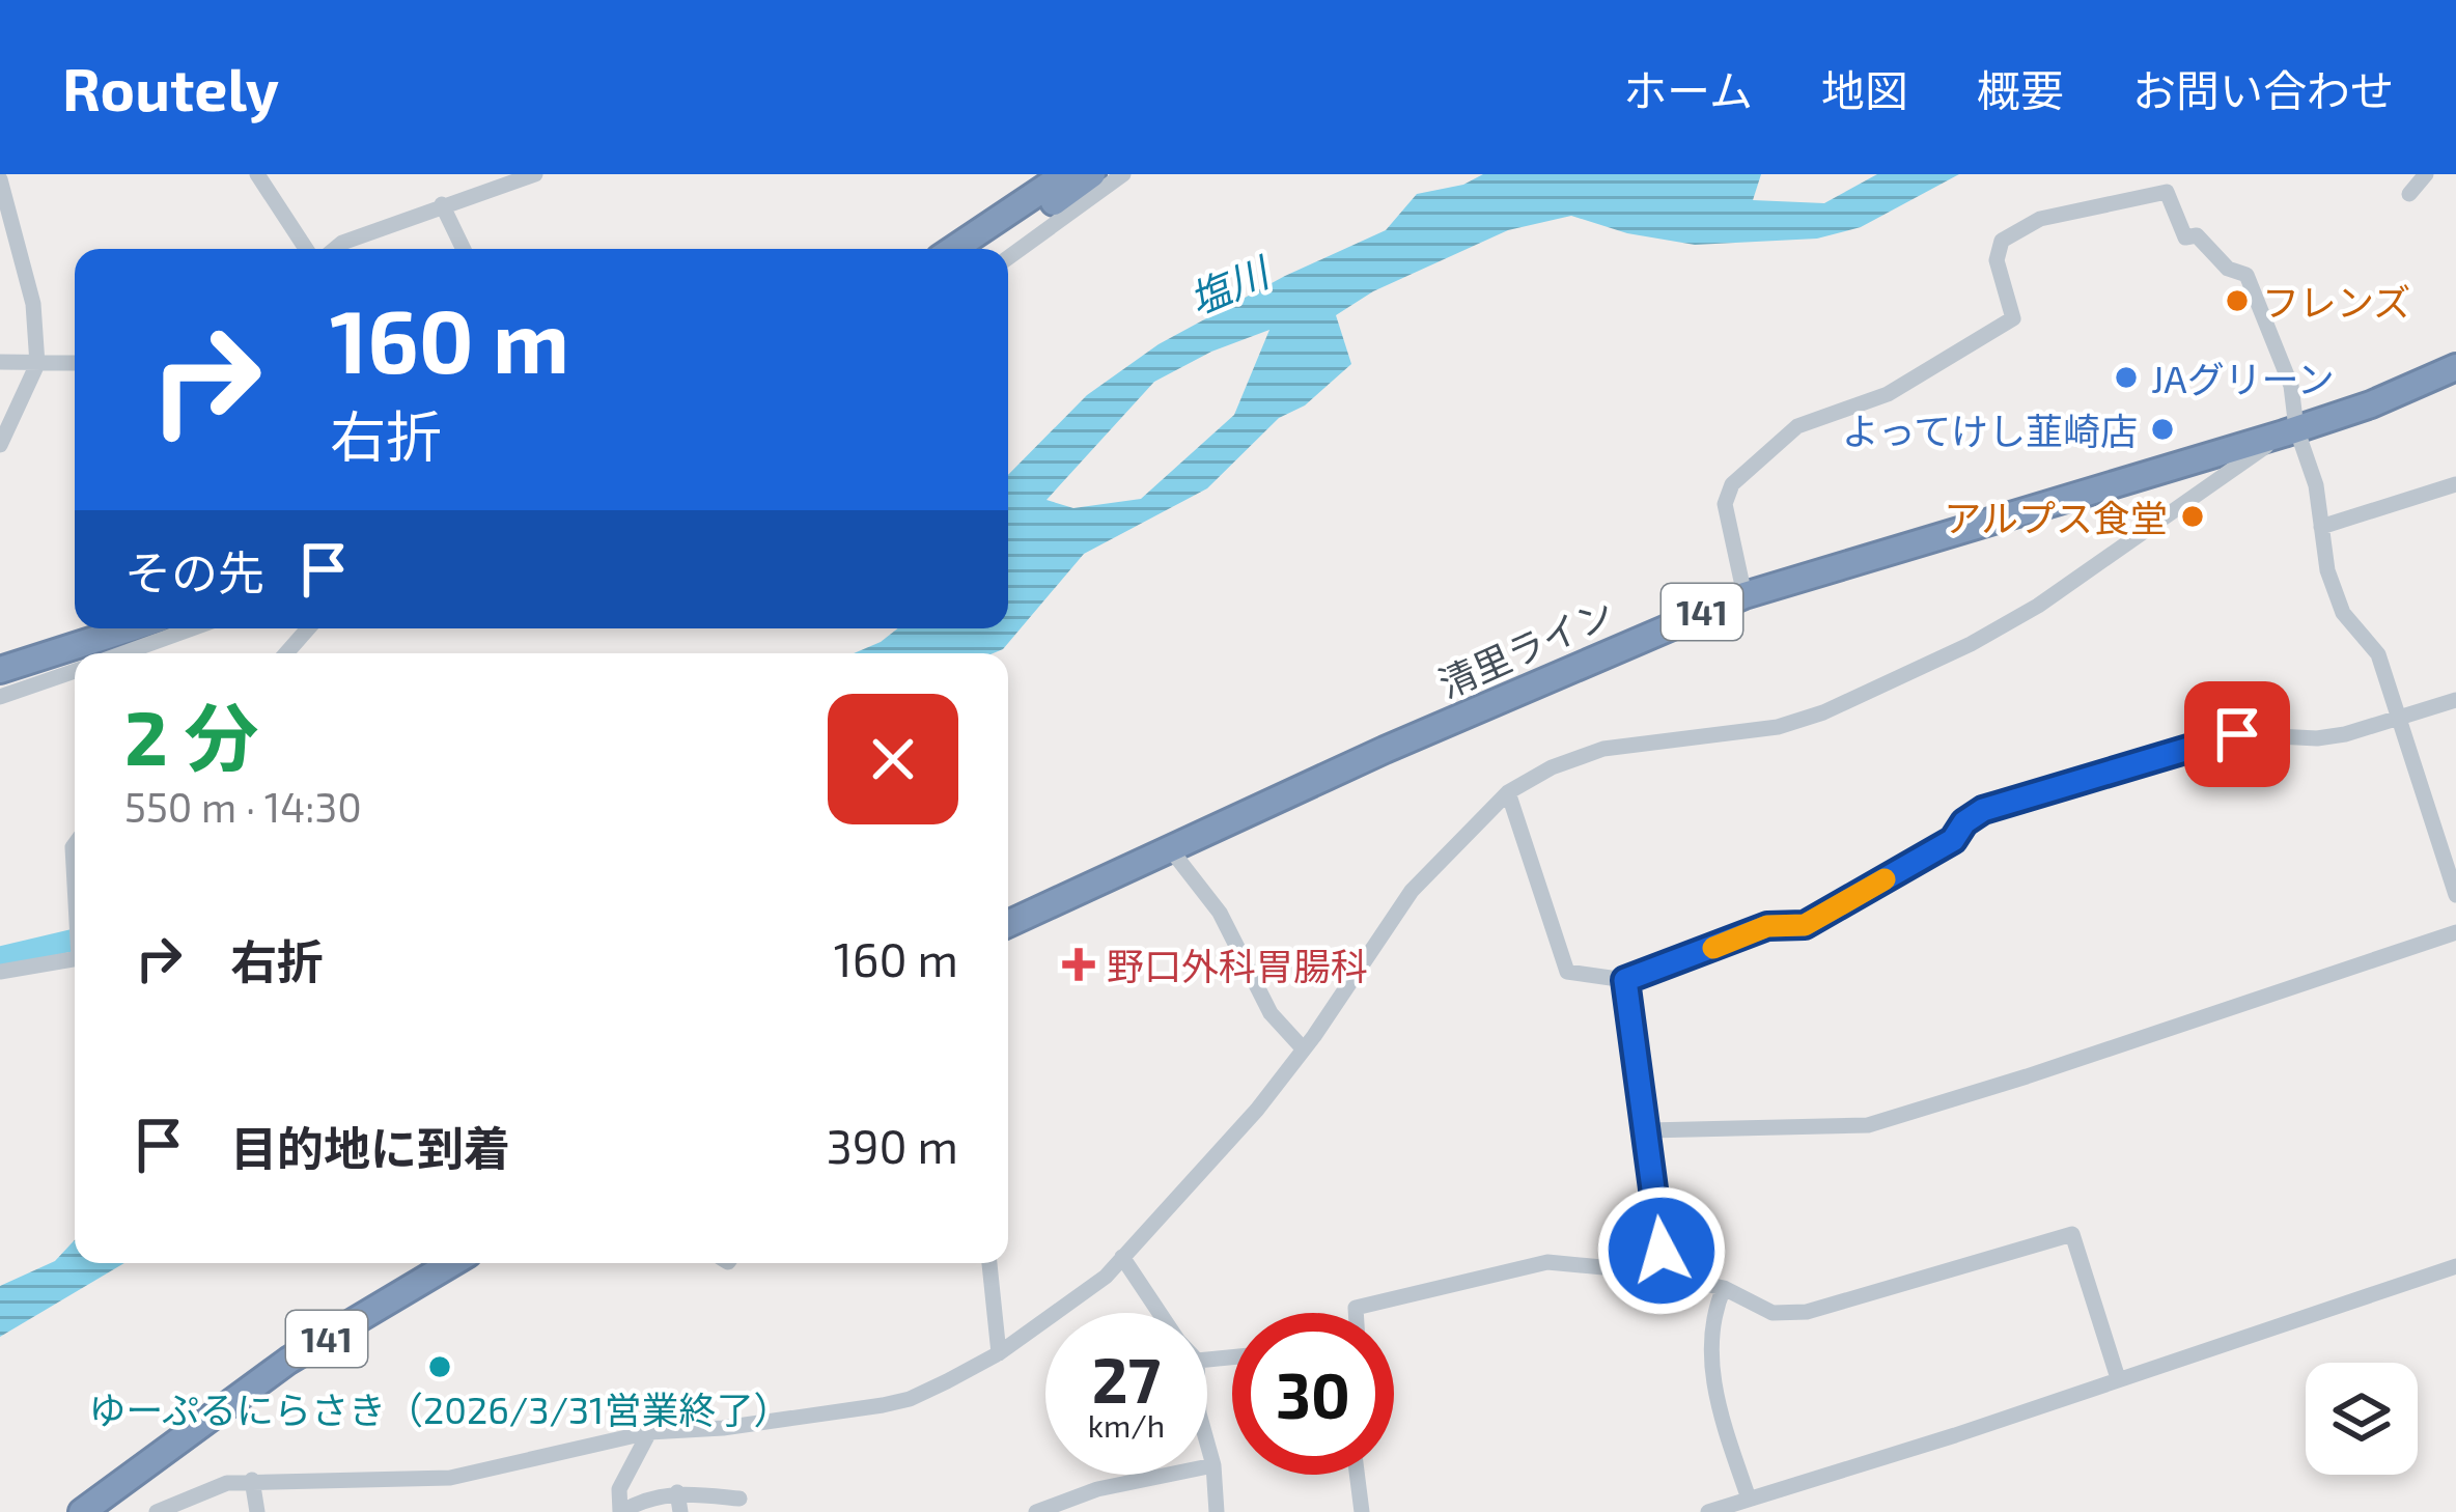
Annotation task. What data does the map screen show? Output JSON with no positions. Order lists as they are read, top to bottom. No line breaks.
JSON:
{"streets":{"highway":["141","清里ライン"]},"water":["塩川"],"places":{"other":["フレンズ","JAグリーン","よってけし韮崎店","アルプス食堂","ゆーぷるにらさき（2026/3/31営業終了）"],"health":["野口外科胃腸科"]},"page":{"header":"Routely","nav":["ホーム","地図","概要","お問い合わせ"],"turn":["160 m","右折"],"then":"その先","heading":["2 分","550 m · 14:30"],"list":[{"name":"右折","value":"160 m"},{"name":"目的地に到着","value":"390 m"}],"speed":"27 km/h","limit":"30"}}
